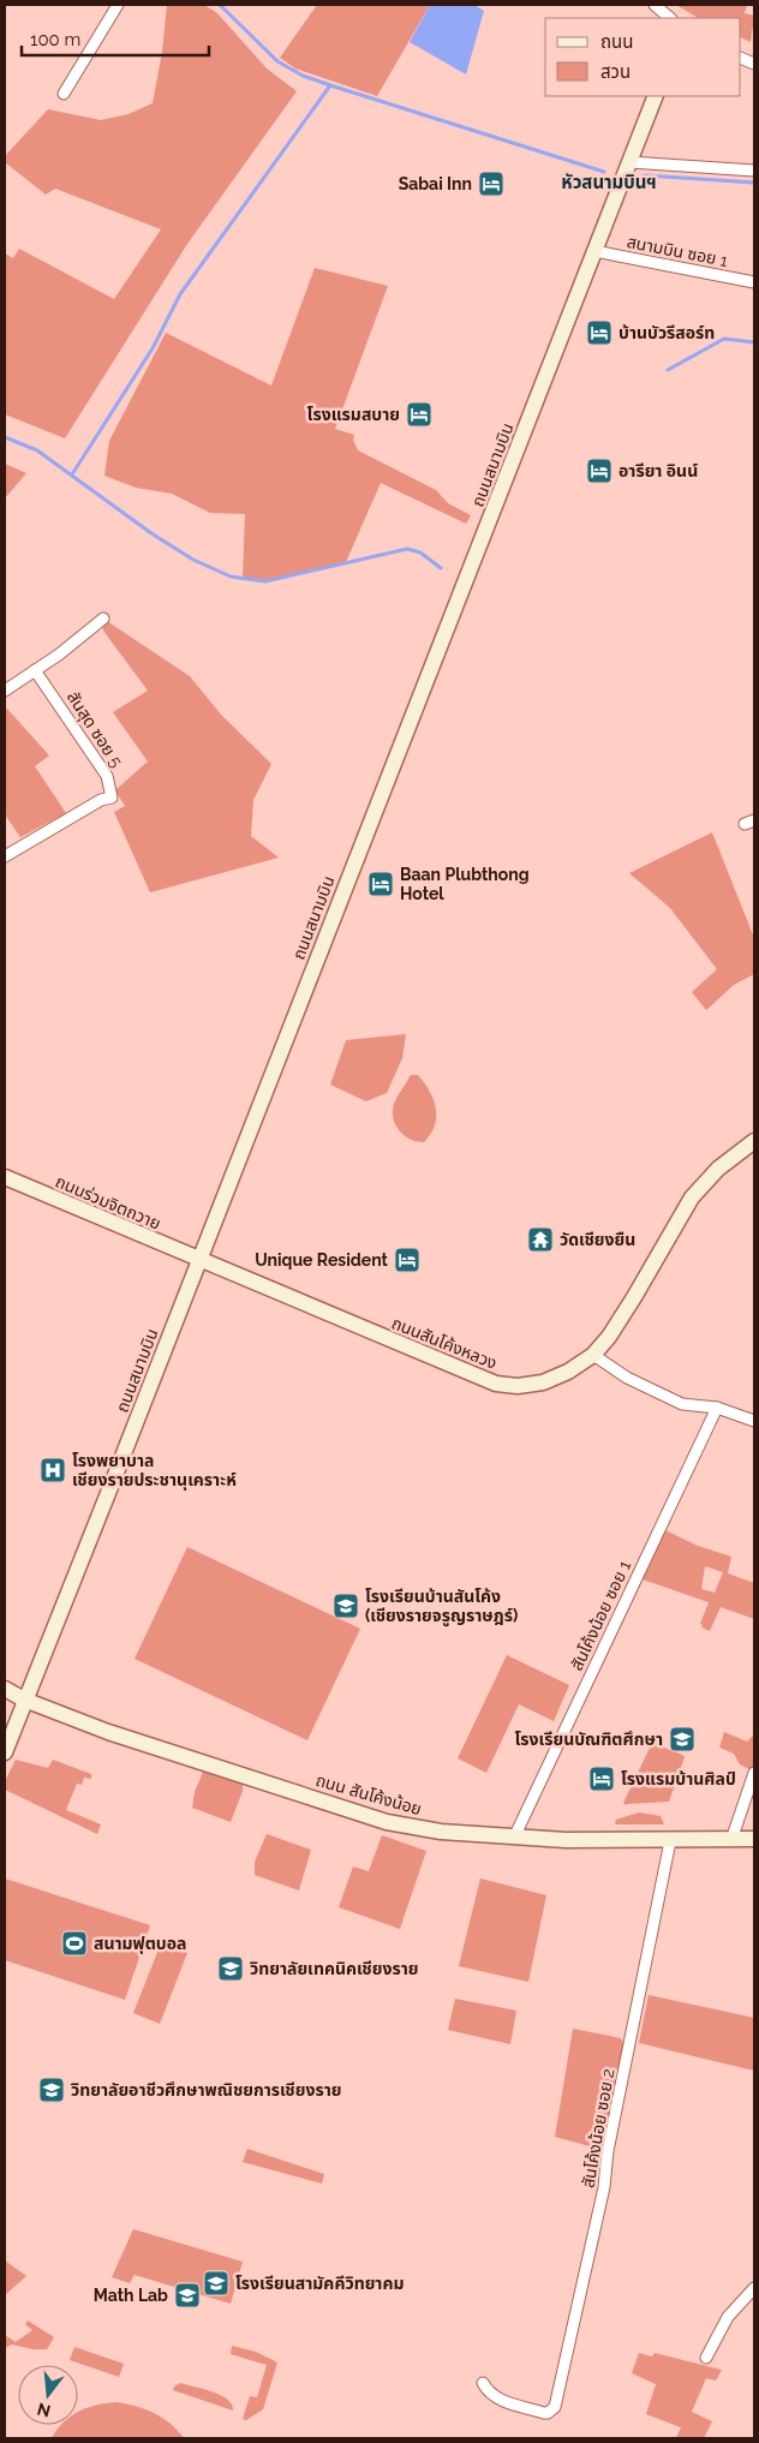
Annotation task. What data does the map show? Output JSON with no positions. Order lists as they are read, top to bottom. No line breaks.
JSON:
{"streets":{"street":["สนามบิน ซอย 1","ถนนสนามบิน","สันสุด ซอย 5","ถนนร่วมจิตถวาย","ถนนสันโค้งหลวง","สันโค้งน้อย ซอย 1","ถนน สันโค้งน้อย","สันโค้งน้อย ซอย 2"]},"crossings":[["สนามบิน ซอย 1","ถนนสนามบิน"],["ถนนสนามบิน","ถนนร่วมจิตถวาย"],["ถนนสนามบิน","ถนนสันโค้งหลวง"],["ถนนสนามบิน","ถนน สันโค้งน้อย"],["ถนนร่วมจิตถวาย","ถนนสันโค้งหลวง"],["สันโค้งน้อย ซอย 1","ถนน สันโค้งน้อย"],["ถนน สันโค้งน้อย","สันโค้งน้อย ซอย 2"]],"districts":["หัวสนามบินฯ"],"places":{"hotel":["Sabai Inn","บ้านบัวรีสอร์ท","โรงแรมสบาย","อารียา อินน์","Baan Plubthong Hotel","Unique Resident","โรงแรมบ้านศิลป์"],"temple":["วัดเชียงยืน"],"hospital":["โรงพยาบาล เชียงรายประชานุเคราะห์"],"school or university":["โรงเรียนบ้านสันโค้ง (เชียงรายจรูญราษฎร์)","โรงเรียนบัณฑิตศึกษา","วิทยาลัยเทคนิคเชียงราย","วิทยาลัยอาชีวศึกษาพณิชยการเชียงราย","โรงเรียนสามัคคีวิทยาคม","Math Lab"],"sports":["สนามฟุตบอล"]},"legend":["ถนน","สวน"],"scale_bar":"100 m","north":"bottom"}
